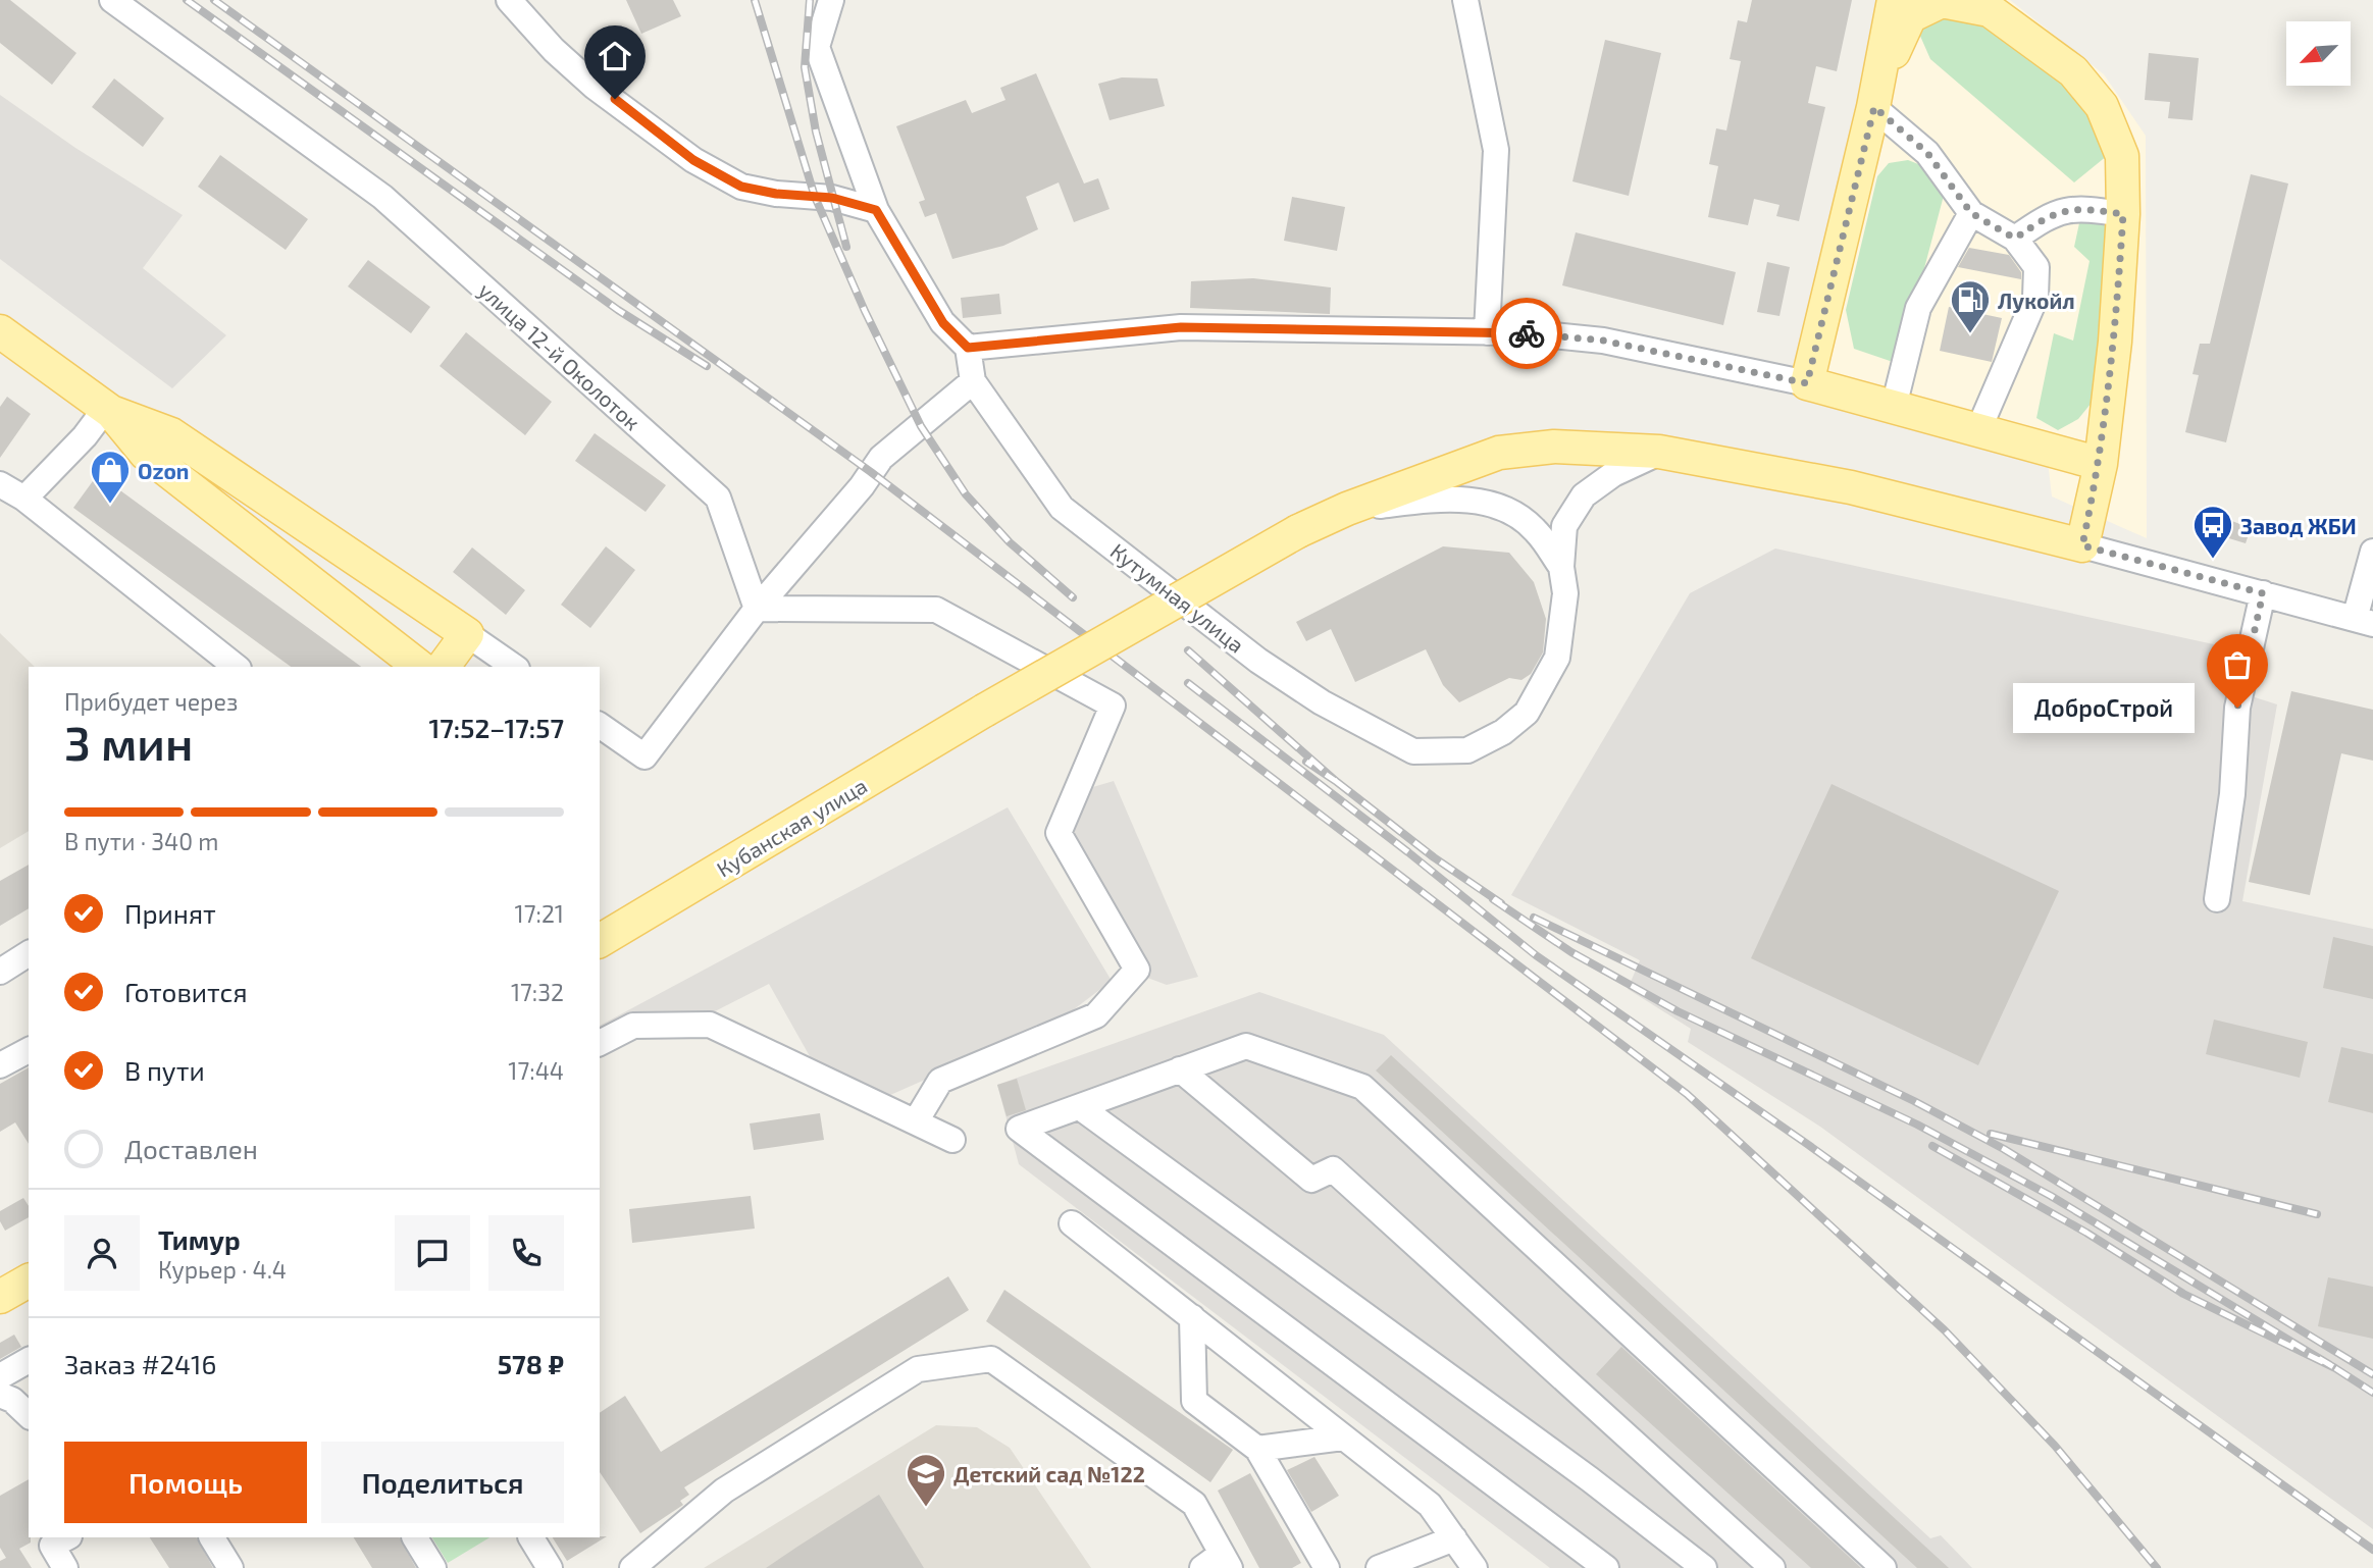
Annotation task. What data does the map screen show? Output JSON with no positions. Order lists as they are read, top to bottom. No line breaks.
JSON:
{"streets":{"main road":["Кубанская улица"],"street":["улица 12-й Околоток","Кутумная улица"]},"places":{"fuel station":["Лукойл"],"shop":["Ozon"],"bus stop":["Завод ЖБИ"],"other":["ДоброСтрой"],"school or university":["Детский сад №122"]},"north":"bottom left","page":{"heading":["3 мин","Прибудет через","17:52–17:57"],"panel":["Тимур","Курьер · 4.4","Заказ #2416","578 ₽"],"bubble":"ДоброСтрой","bar":"В пути · 340 m","list":[["Принят","17:21"],["Готовится","17:32"],["В пути","17:44"],"Доставлен"],"buttons":["Помощь","Поделиться"]}}
